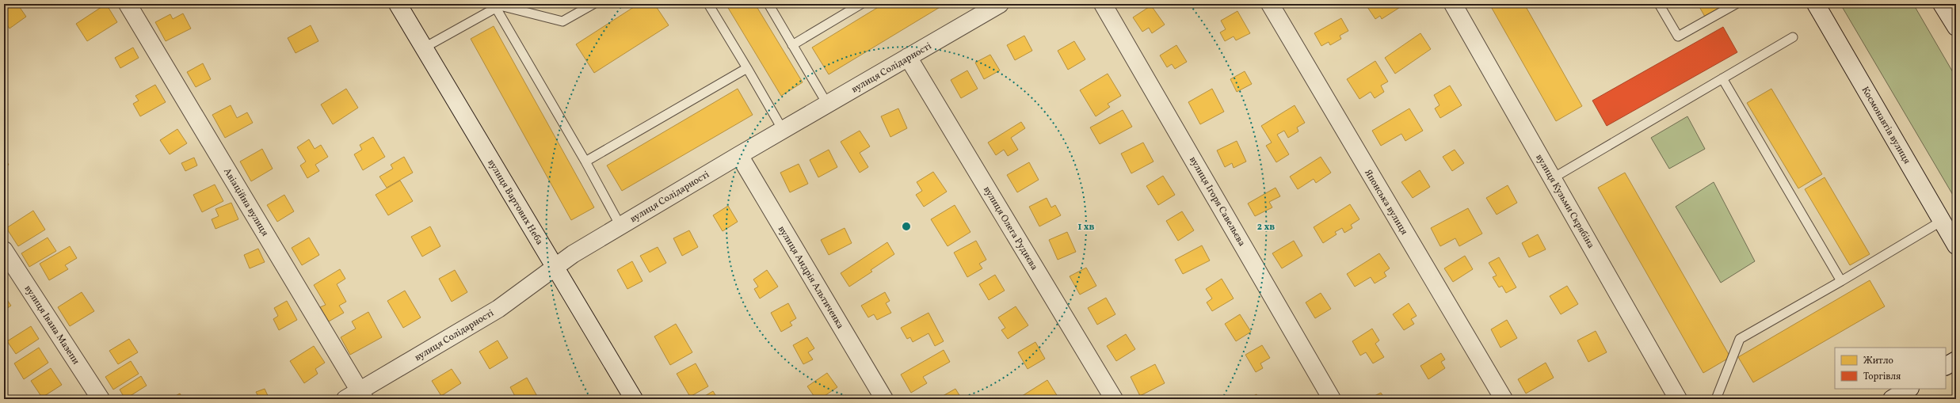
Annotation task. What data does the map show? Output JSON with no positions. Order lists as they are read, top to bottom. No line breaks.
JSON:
{"streets":{"street":["вулиця Солідарності","Космонавтів вулиця","вулиця Ігоря Савельєва","вулиця Кузьми Скрябіна","Авіаційна вулиця","вулиця Вартових Неба","Японська вулиця","вулиця Олега Руднєва","вулиця Андрія Альтиченка","вулиця Івана Мазепи"]},"crossings":[["вулиця Солідарності","Авіаційна вулиця"],["вулиця Солідарності","вулиця Вартових Неба"],["вулиця Солідарності","вулиця Олега Руднєва"],["вулиця Солідарності","вулиця Андрія Альтиченка"]],"legend":["Житло","Торгівля"],"rings":["1 хв","2 хв"]}
